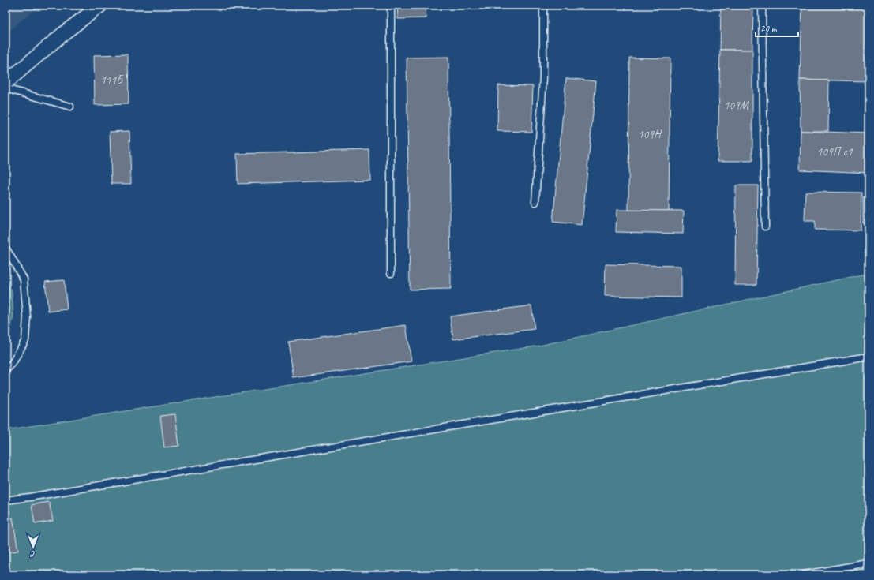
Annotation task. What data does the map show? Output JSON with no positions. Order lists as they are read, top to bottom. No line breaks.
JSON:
{"house_numbers":["111Б","109М","109Н","109П с1"],"scale_bar":"20 m","north":"bottom"}
